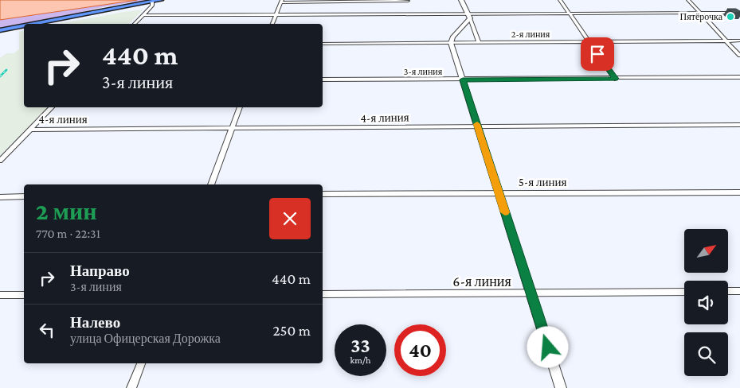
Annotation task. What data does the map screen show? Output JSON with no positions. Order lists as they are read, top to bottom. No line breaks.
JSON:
{"streets":{"street":["2-я линия","3-я линия","4-я линия","5-я линия","6-я линия"]},"places":["Пятёрочка"],"north":"top right","page":{"turn":["440 m","3-я линия"],"heading":["2 мин","770 m · 22:31"],"list":[{"name":"Направо","note":"3-я линия","value":"440 m"},{"name":"Налево","note":"улица Офицерская Дорожка","value":"250 m"}],"speed":"33 km/h","limit":"40"}}
